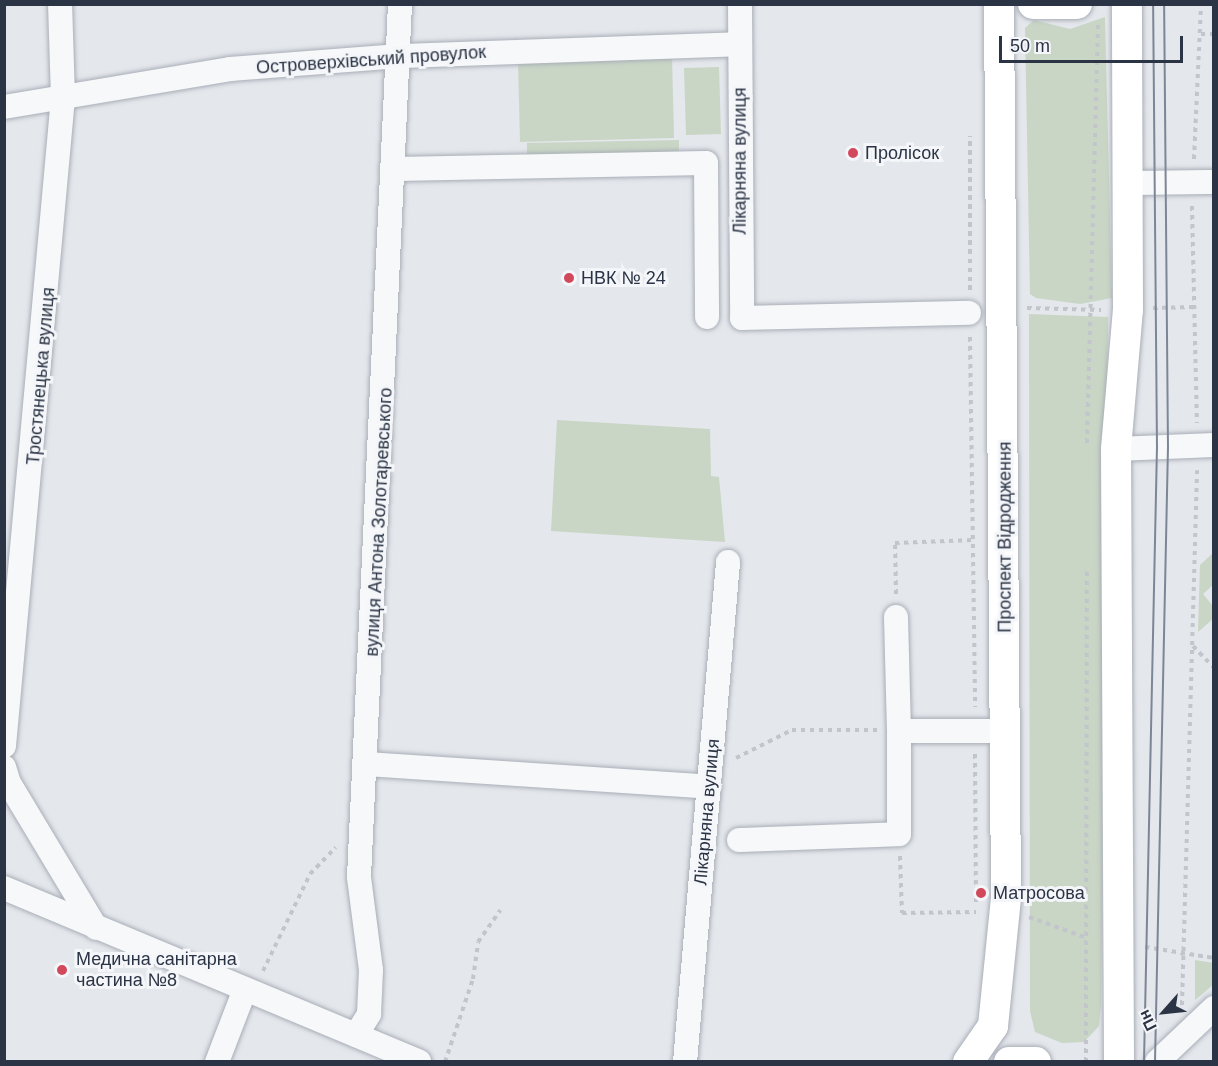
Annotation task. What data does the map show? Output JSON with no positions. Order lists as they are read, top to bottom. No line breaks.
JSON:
{"streets":{"main road":["Проспект Відродження"],"street":["Островерхівський провулок","Лікарняна вулиця","Тростянецька вулиця","вулиця Антона Золотаревського"]},"crossings":[["Островерхівський провулок","Лікарняна вулиця"],["Островерхівський провулок","Тростянецька вулиця"],["Островерхівський провулок","вулиця Антона Золотаревського"]],"places":["Пролісок","НВК № 24","Матросова","Медична санітарна частина №8"],"scale_bar":"50 m","north":"bottom left"}
